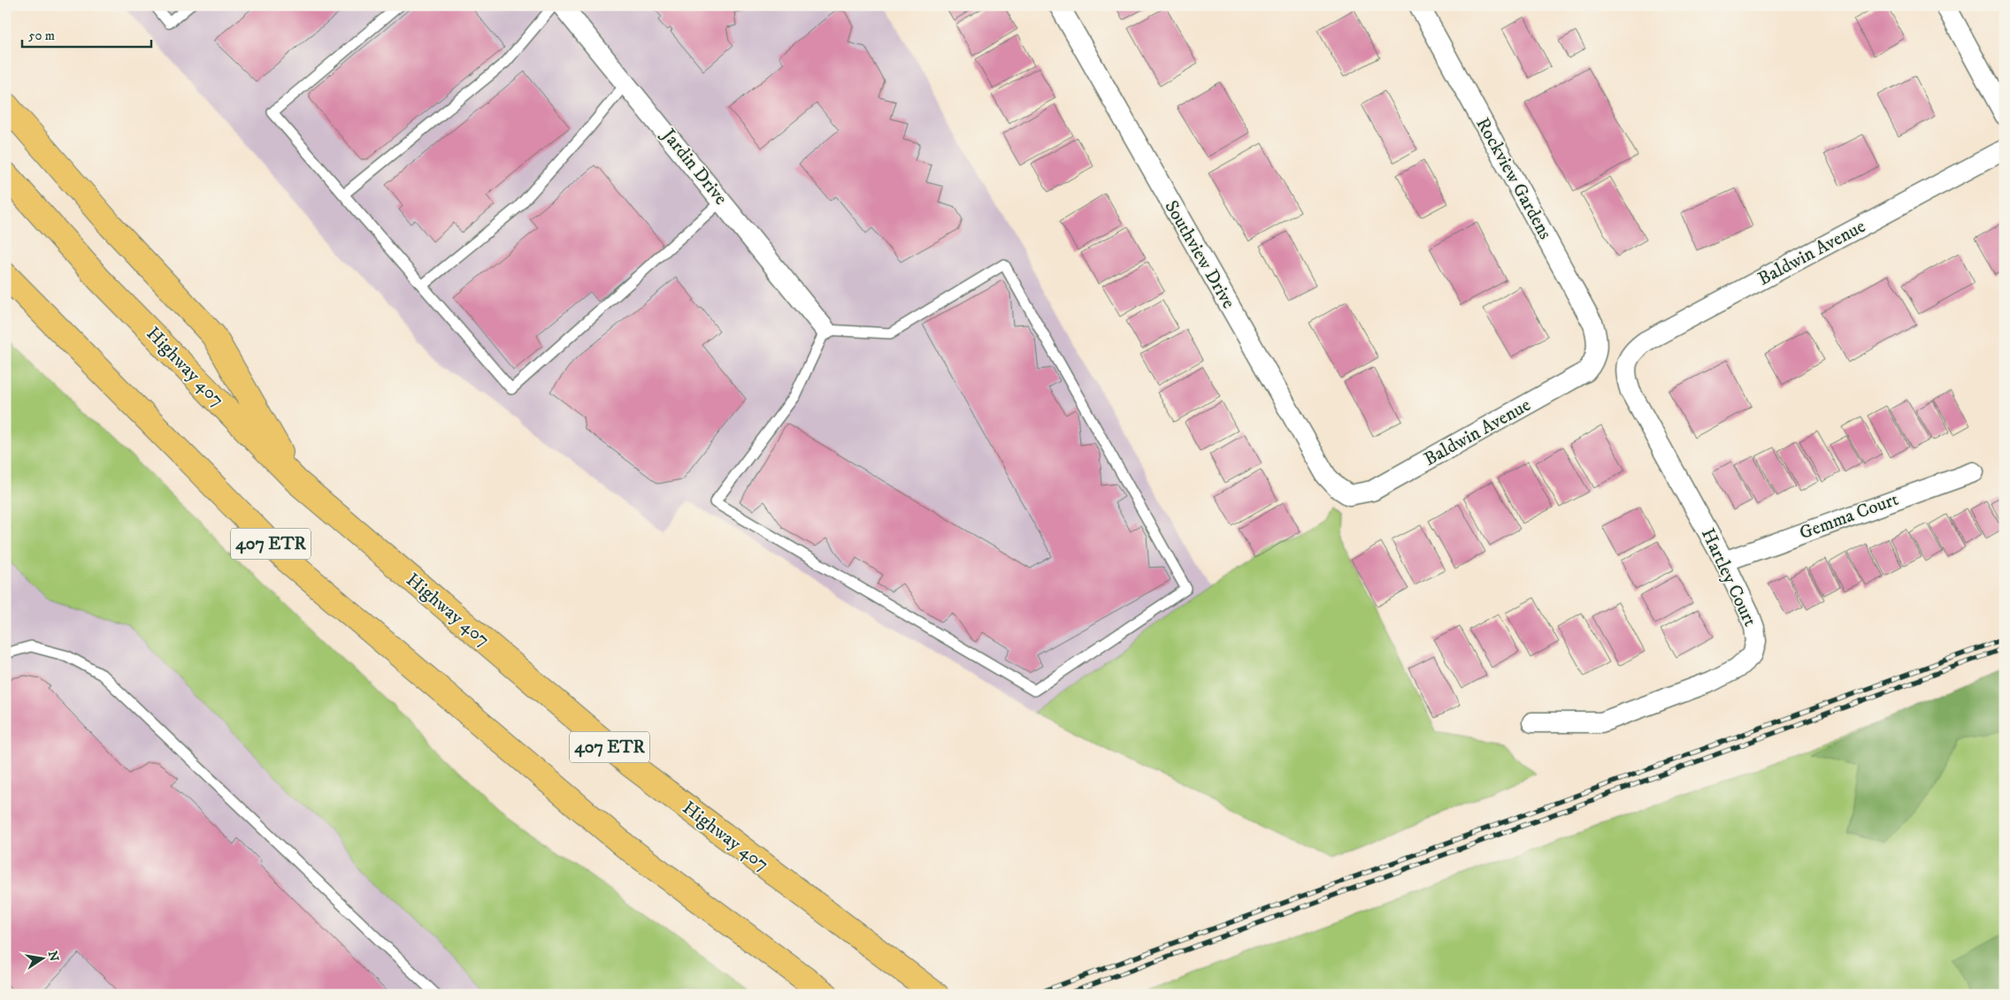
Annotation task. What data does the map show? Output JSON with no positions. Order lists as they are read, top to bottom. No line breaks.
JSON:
{"streets":{"highway":["Highway 407","407 ETR"],"street":["Jardin Drive","Rockview Gardens","Baldwin Avenue","Southview Drive","Gemma Court","Hartley Court"]},"crossings":[["Rockview Gardens","Baldwin Avenue"],["Baldwin Avenue","Southview Drive"],["Baldwin Avenue","Hartley Court"],["Gemma Court","Hartley Court"]],"scale_bar":"50 m","north":"right"}
